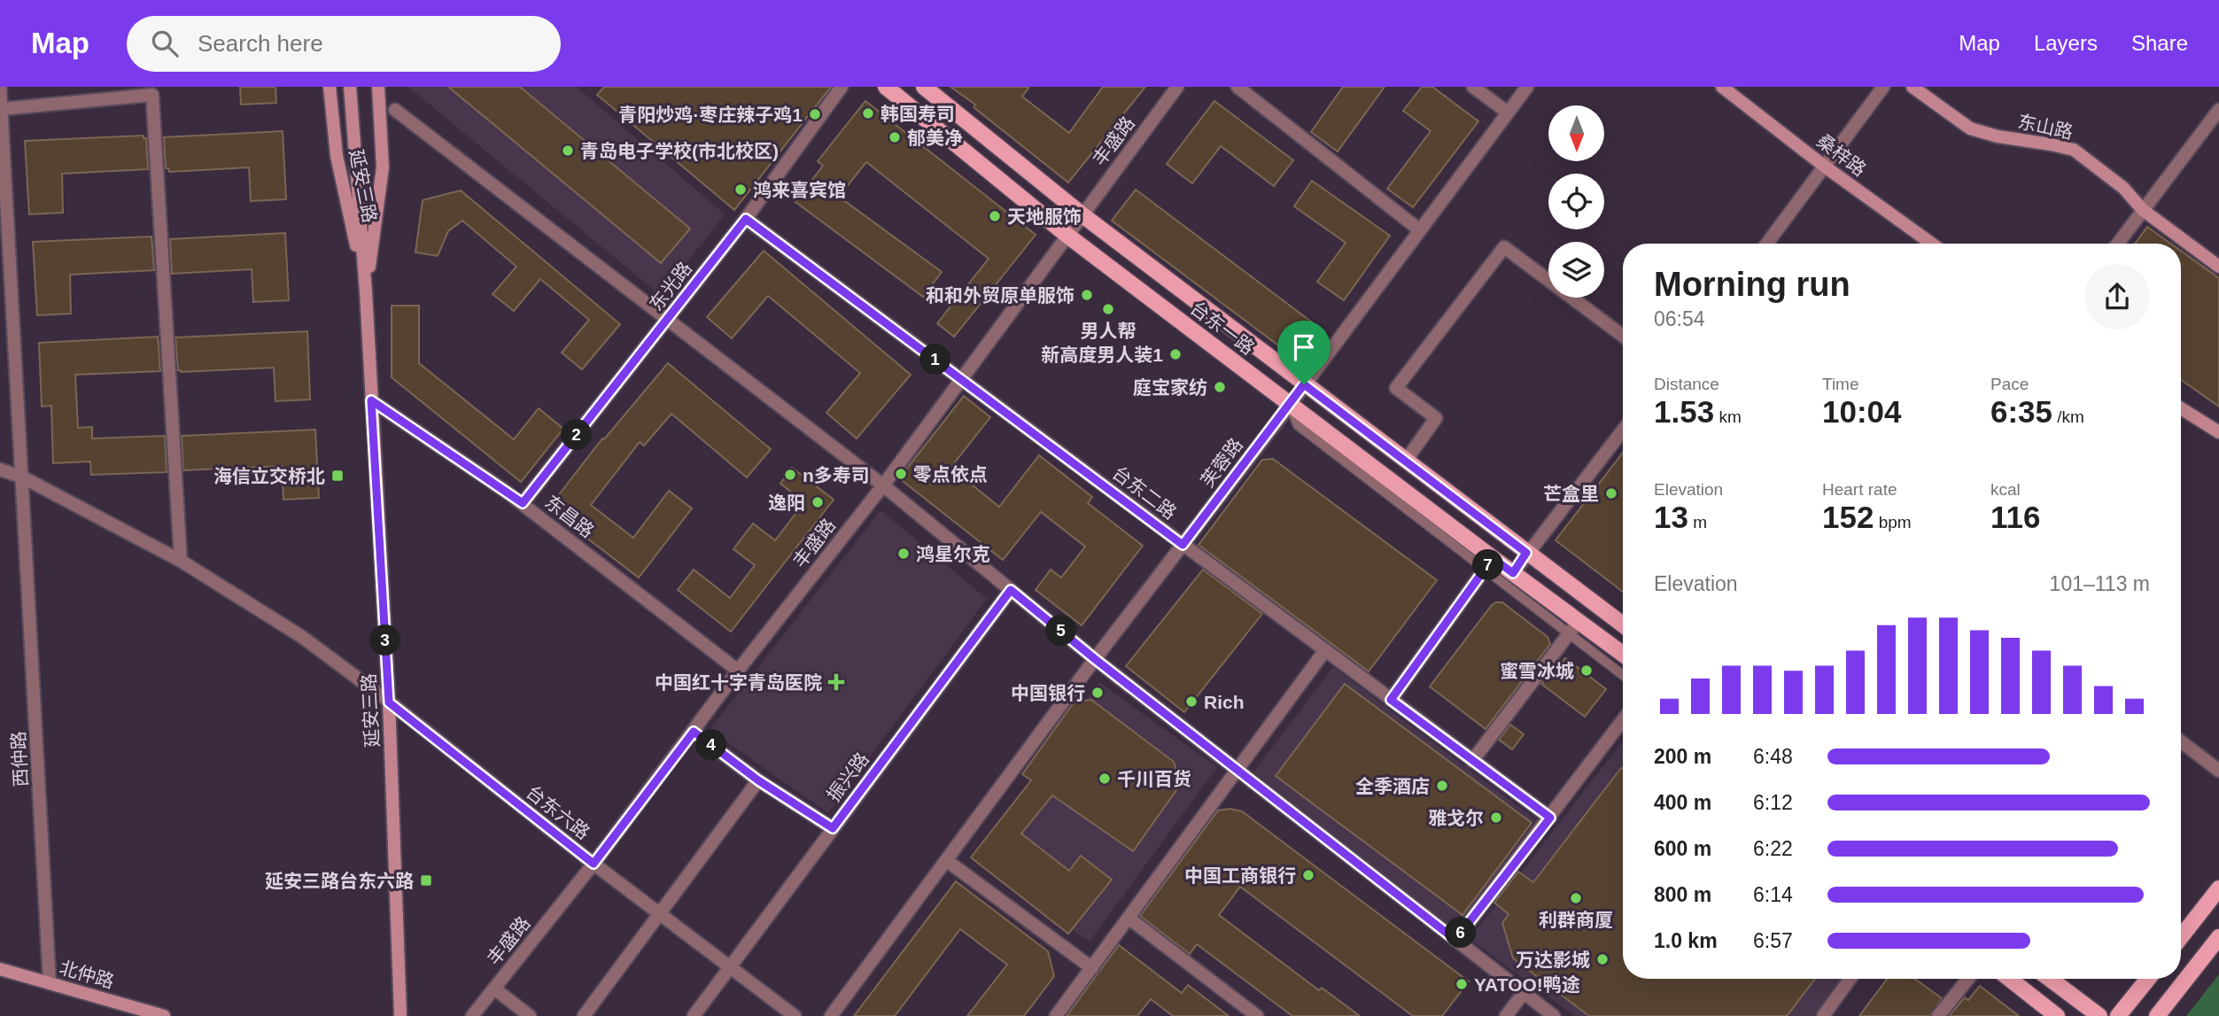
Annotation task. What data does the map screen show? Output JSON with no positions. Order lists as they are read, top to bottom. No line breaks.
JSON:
{"streets":{"main road":["东山路","桑梓路","延安三路","台东一路","北仲路"],"street":["丰盛路","东光路","芙蓉路","台东二路","东昌路","西仲路","振兴路","台东六路"]},"crossings":[["丰盛路","台东一路"],["丰盛路","台东二路"],["丰盛路","东昌路"],["丰盛路","台东六路"],["延安三路","东昌路"],["延安三路","台东六路"],["东光路","台东二路"],["东光路","东昌路"],["台东一路","芙蓉路"],["芙蓉路","台东二路"],["西仲路","台东六路"],["西仲路","北仲路"],["振兴路","台东六路"]],"places":{"other":["韩国寿司","青阳炒鸡·枣庄辣子鸡1","郁美净","青岛电子学校(市北校区)","鸿来喜宾馆","天地服饰","和和外贸原单服饰","男人帮","新高度男人装1","庭宝家纺","零点依点","n多寿司","芒盒里","逸阳","鸿星尔克","蜜雪冰城","中国银行","Rich","千川百货","全季酒店","雅戈尔","中国工商银行","利群商厦","万达影城","YATOO!鸭途"],"transit":["海信立交桥北","延安三路台东六路"],"health":["中国红十字青岛医院"]},"north":"bottom","page":{"header":"Map","search":"Search here","nav":["Map","Layers","Share"],"heading":["Morning run","06:54"],"pins":["1","2","7","5","3","4","6"],"stats":[["Distance","1.53 km"],["Time","10:04"],["Pace","6:35 /km"],["Elevation","13 m"],["Heart rate","152 bpm"],["kcal","116"]],"chart":["Elevation","101–113 m"],"list":[{"name":"200 m","note":"6:48"},{"name":"400 m","note":"6:12"},{"name":"600 m","note":"6:22"},{"name":"800 m","note":"6:14"},{"name":"1.0 km","note":"6:57"}]}}
